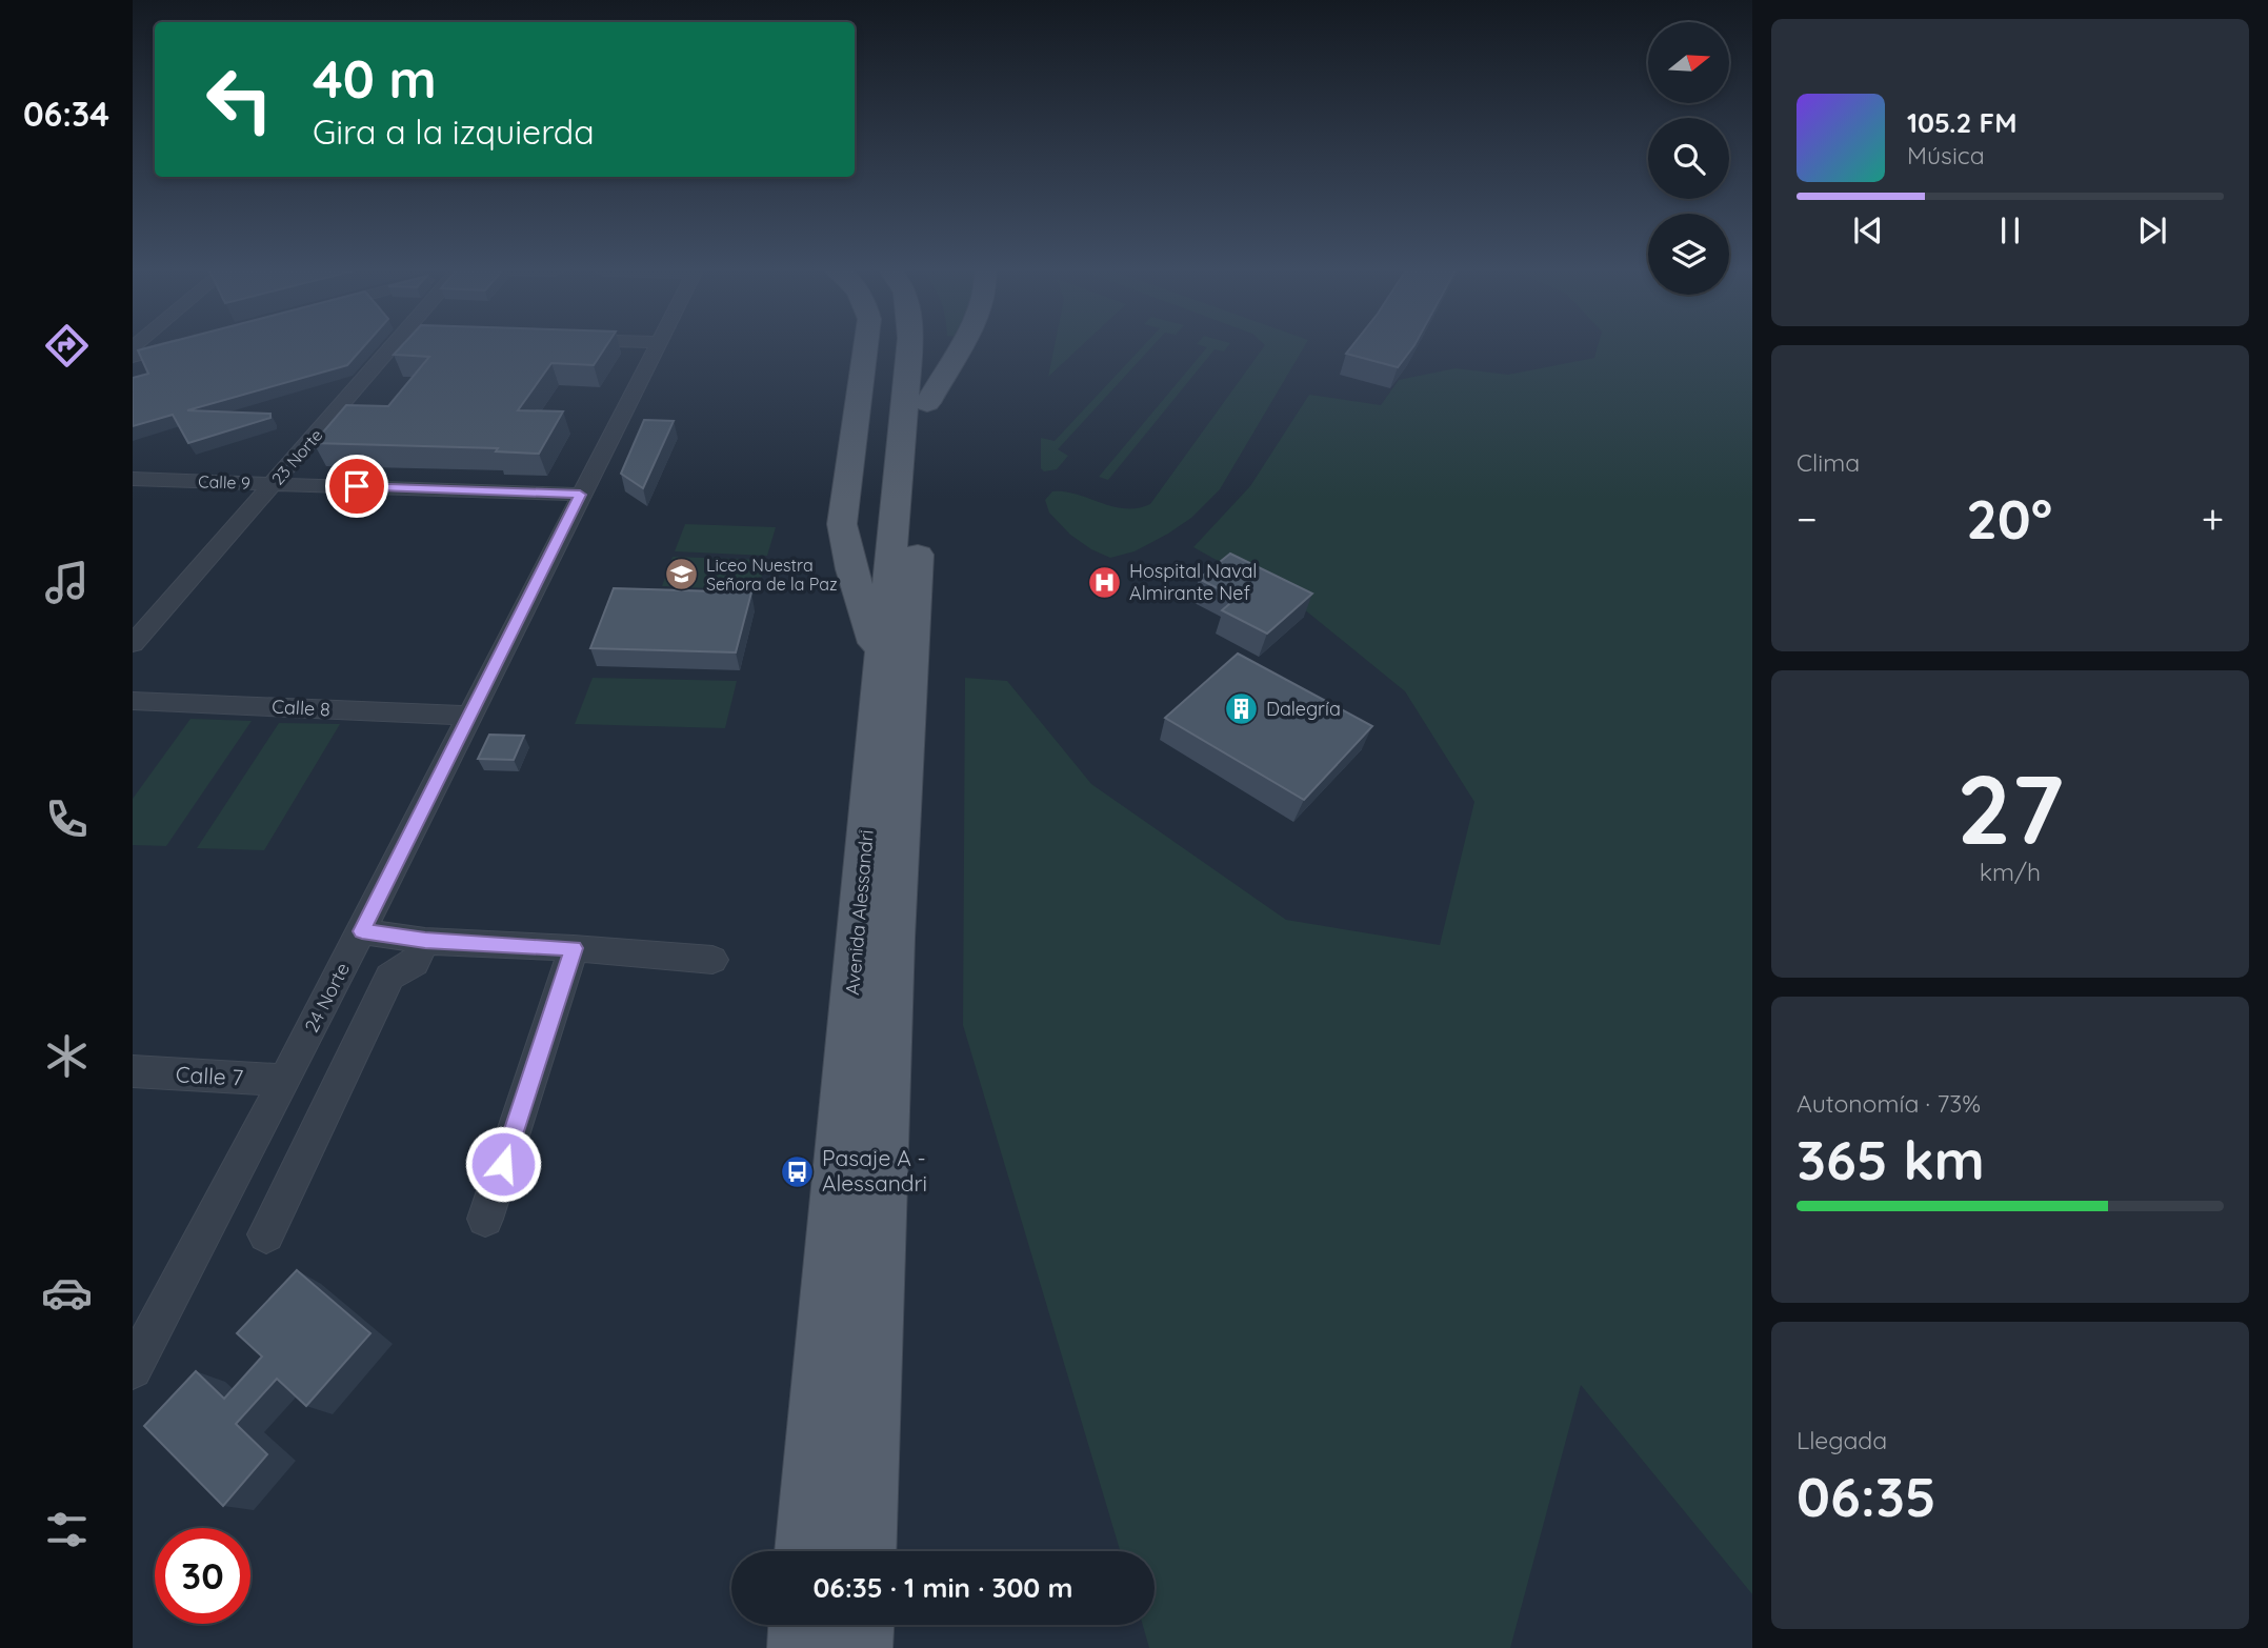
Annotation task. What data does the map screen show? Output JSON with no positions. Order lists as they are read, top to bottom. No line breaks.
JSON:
{"streets":{"main road":["Avenida Alessandri"],"street":["23 Norte","Calle 9","Calle 8","24 Norte","Calle 7"]},"crossings":[["23 Norte","Calle 9"],["Calle 9","24 Norte"],["Calle 8","24 Norte"],["24 Norte","Calle 7"]],"places":{"school or university":["Liceo Nuestra Señora de la Paz"],"hospital":["Hospital Naval Almirante Nef"],"building":["Dalegría"],"bus stop":["Pasaje A - Alessandri"]},"north":"right","page":{"tabs":"06:34","turn":["40 m","Gira a la izquierda"],"song":["105.2 FM","Música"],"tile":["Clima",["27","km/h"],["Autonomía · 73%","365 km"],["Llegada","06:35"]],"heat":["−","20°","+"],"limit":"30","trip":"06:35 · 1 min · 300 m"}}
